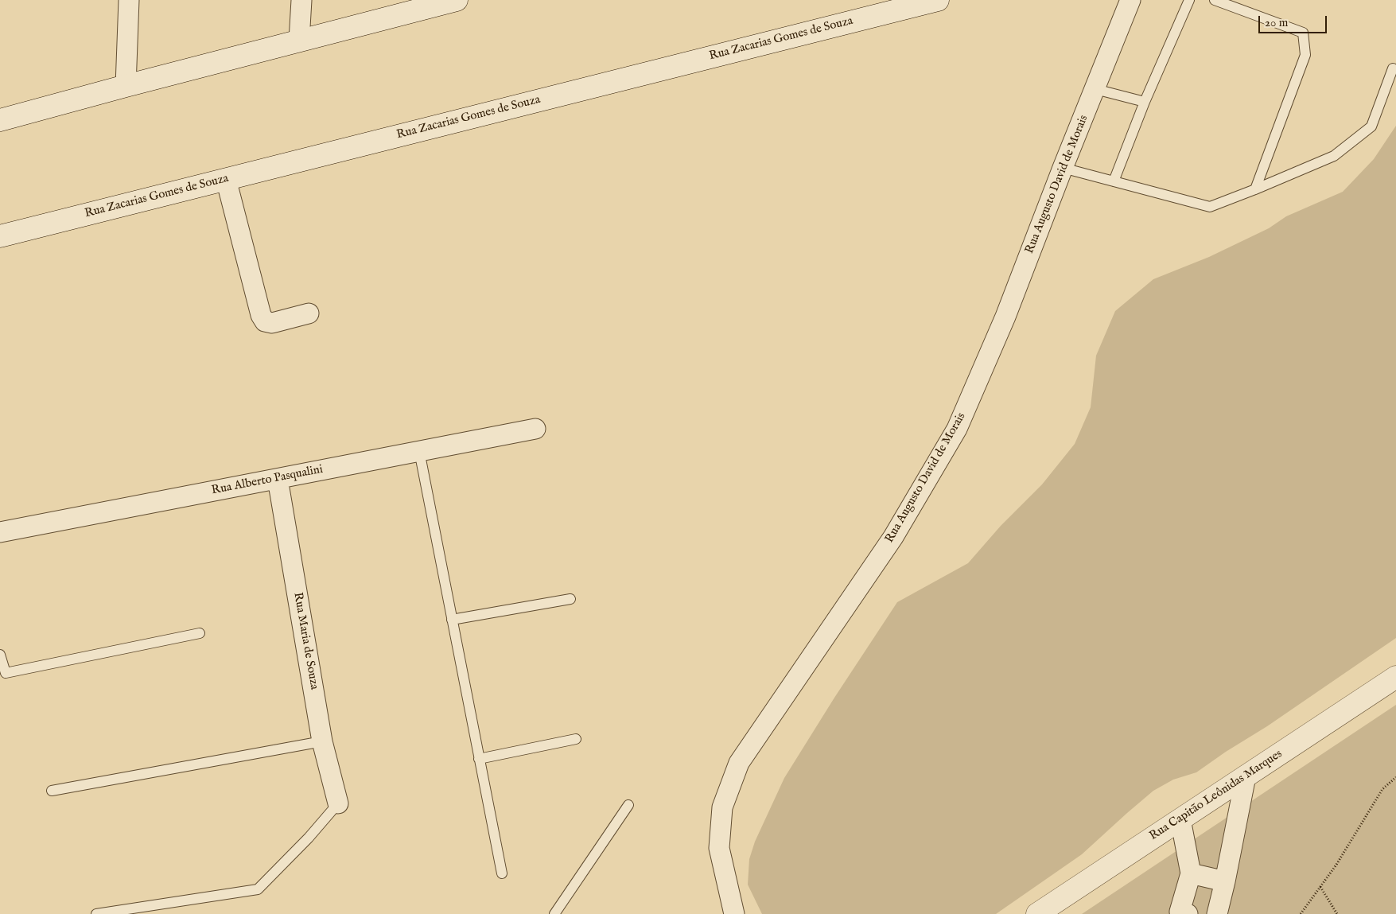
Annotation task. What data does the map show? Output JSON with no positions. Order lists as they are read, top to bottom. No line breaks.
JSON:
{"streets":{"main road":["Rua Zacarias Gomes de Souza","Rua Capitão Leônidas Marques"],"street":["Rua Augusto David de Morais","Rua Alberto Pasqualini","Rua Maria de Souza"]},"crossings":[["Rua Alberto Pasqualini","Rua Maria de Souza"]],"scale_bar":"20 m"}
